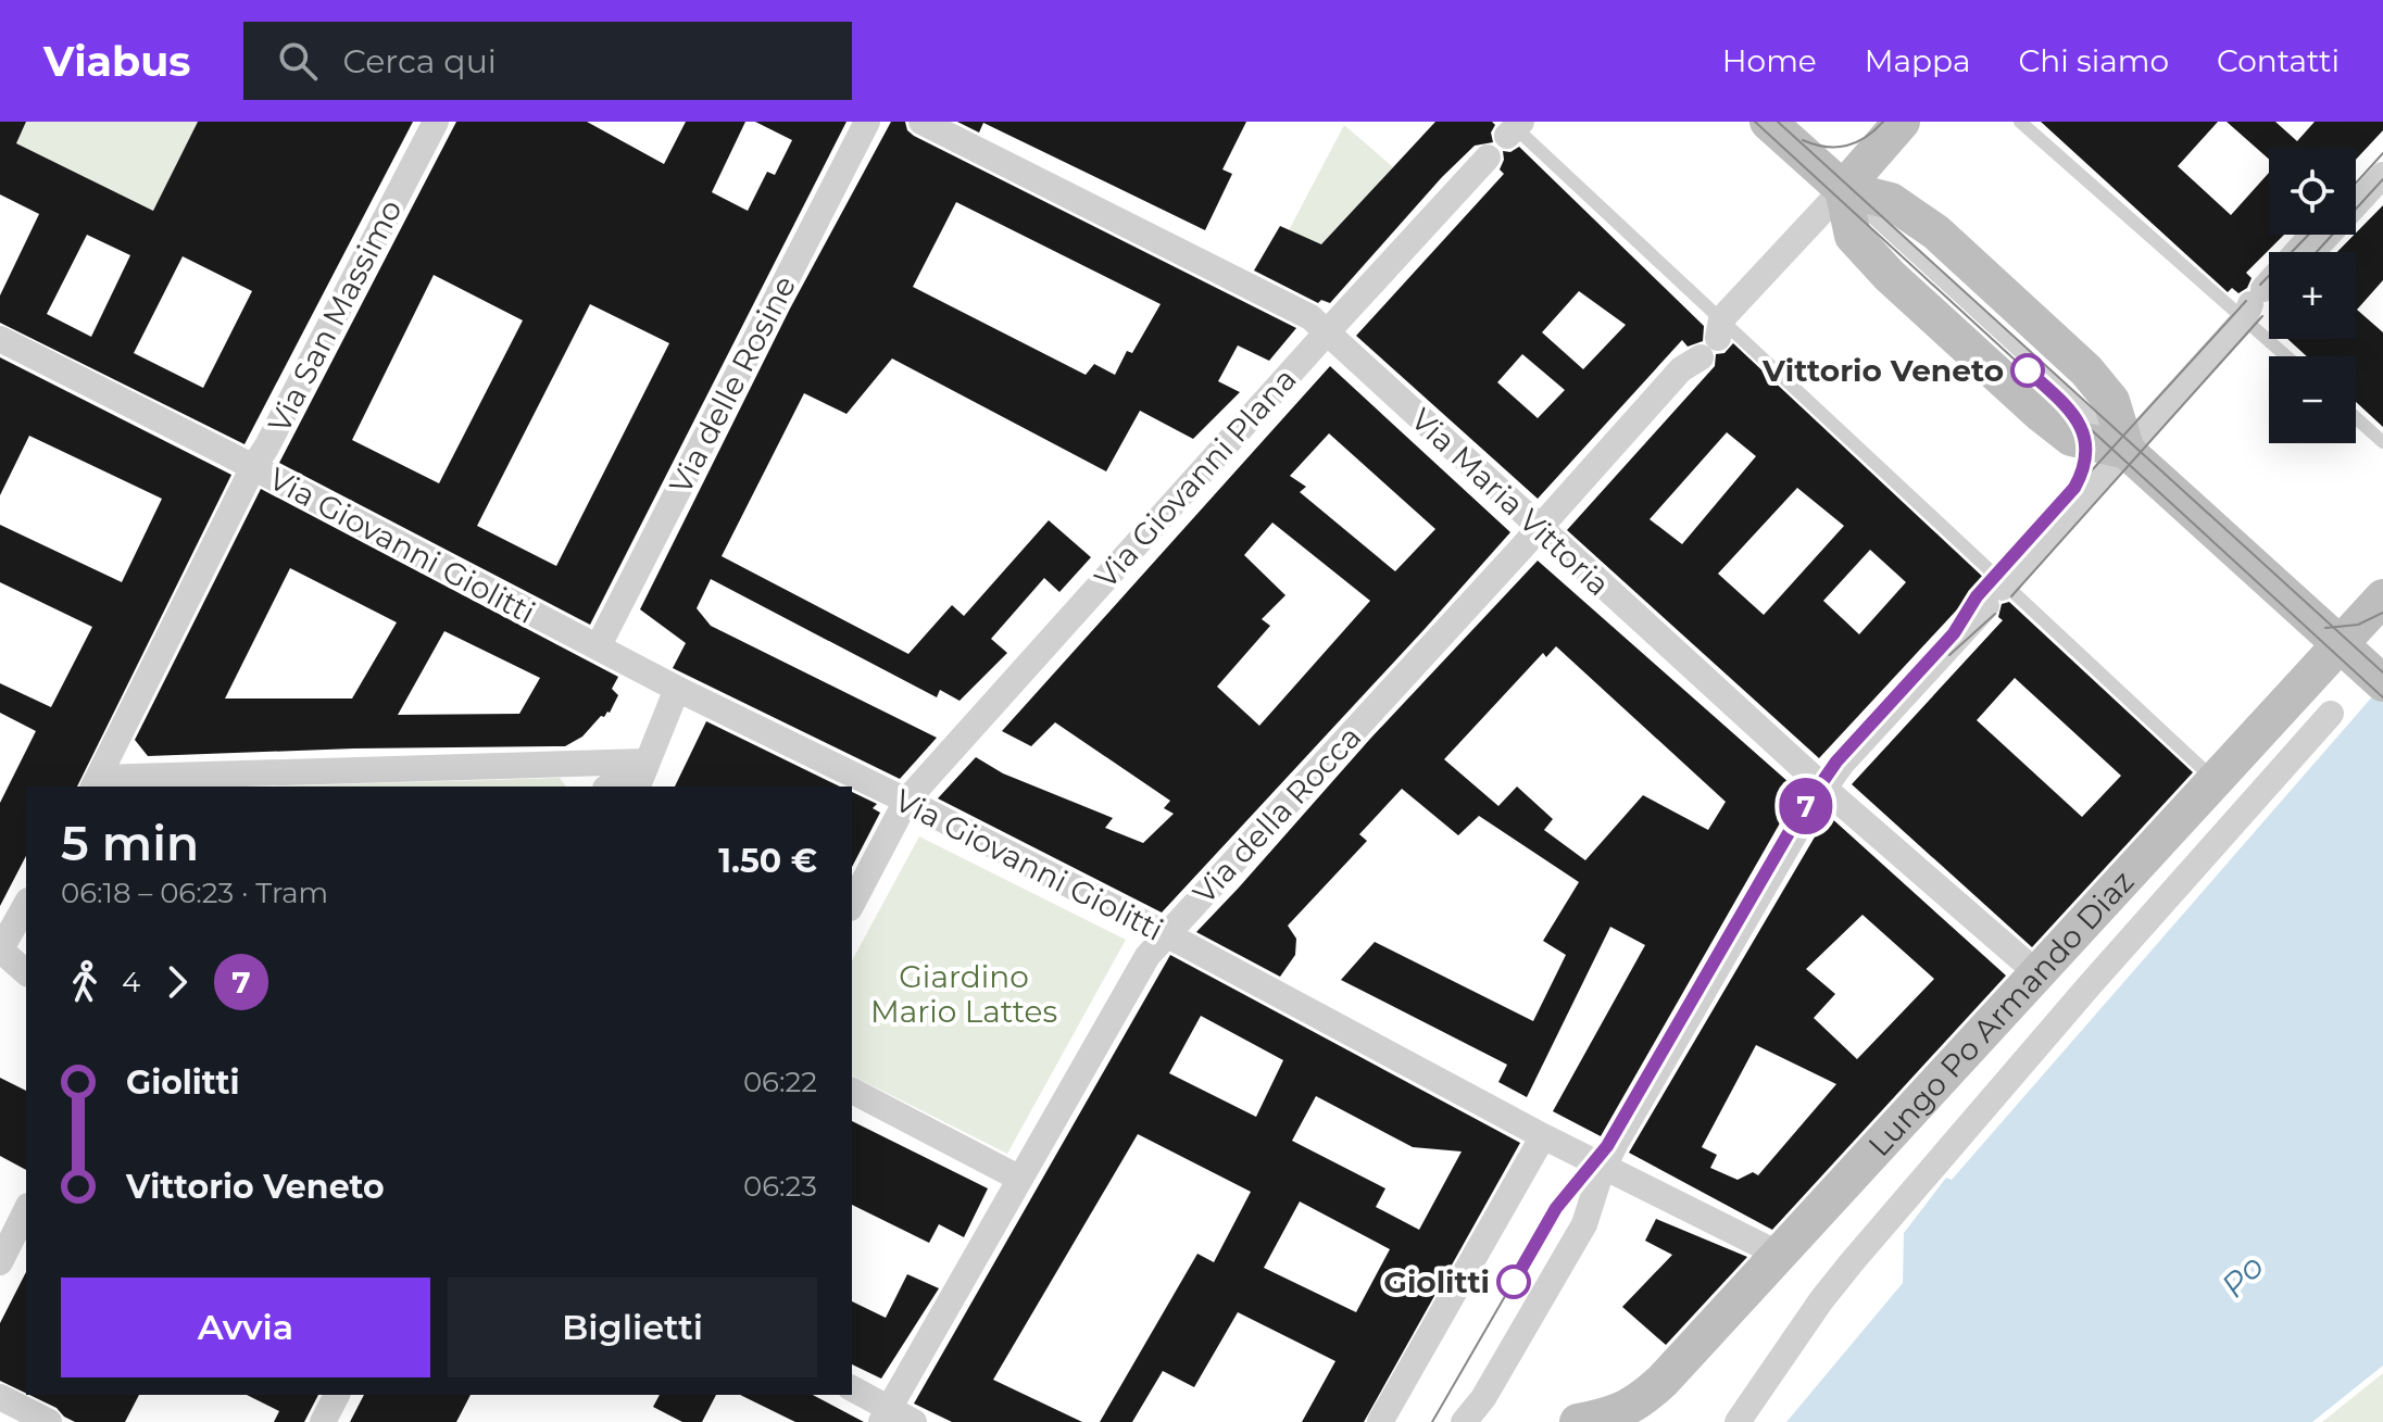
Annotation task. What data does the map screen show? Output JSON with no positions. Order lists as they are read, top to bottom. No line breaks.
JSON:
{"streets":{"street":["Via San Massimo","Via delle Rosine","Via Giovanni Plana","Via Maria Vittoria","Via Giovanni Giolitti","Via della Rocca","Lungo Po Armando Diaz"]},"crossings":[["Via San Massimo","Via Giovanni Giolitti"],["Via delle Rosine","Via Giovanni Giolitti"],["Via Giovanni Plana","Via Maria Vittoria"],["Via Giovanni Plana","Via Giovanni Giolitti"],["Via Maria Vittoria","Via della Rocca"],["Via Maria Vittoria","Lungo Po Armando Diaz"],["Via Giovanni Giolitti","Via della Rocca"],["Via Giovanni Giolitti","Lungo Po Armando Diaz"]],"water":["Po"],"parks":["Giardino Mario Lattes"],"places":["Vittorio Veneto","Giolitti"],"lines":["tram line 7"],"page":{"header":"Viabus","search":"Cerca qui","nav":["Home","Mappa","Chi siamo","Contatti"],"on_map":"7","map_buttons":["+","−"],"heading":["5 min","06:18 – 06:23 · Tram","1.50 €"],"legs":["4","7"],"list":[{"name":"Giolitti","value":"06:22"},{"name":"Vittorio Veneto","value":"06:23"}],"buttons":["Avvia","Biglietti"]}}
